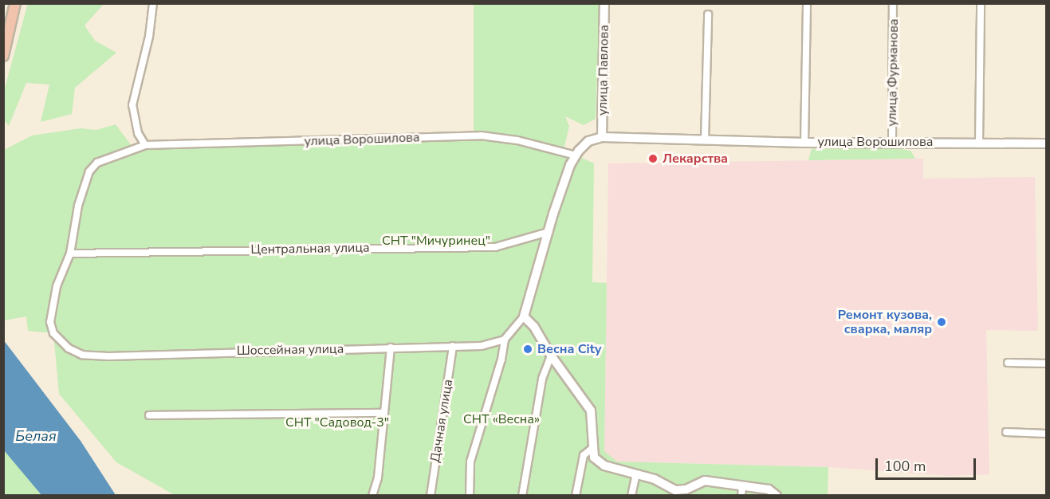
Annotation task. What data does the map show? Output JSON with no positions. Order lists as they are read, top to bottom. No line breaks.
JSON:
{"streets":{"street":["улица Павлова","улица Фурманова","улица Ворошилова","Центральная улица","Шоссейная улица","Дачная улица"]},"crossings":[["улица Павлова","улица Ворошилова"],["улица Фурманова","улица Ворошилова"],["улица Ворошилова","Центральная улица"],["улица Ворошилова","Шоссейная улица"],["Шоссейная улица","Дачная улица"]],"water":["Белая"],"parks":["СНТ \"Мичуринец\"","СНТ «Весна»","СНТ \"Садовод-3\""],"places":["Лекарства","Ремонт кузова, сварка, маляр","Весна City"],"scale_bar":"100 m"}
